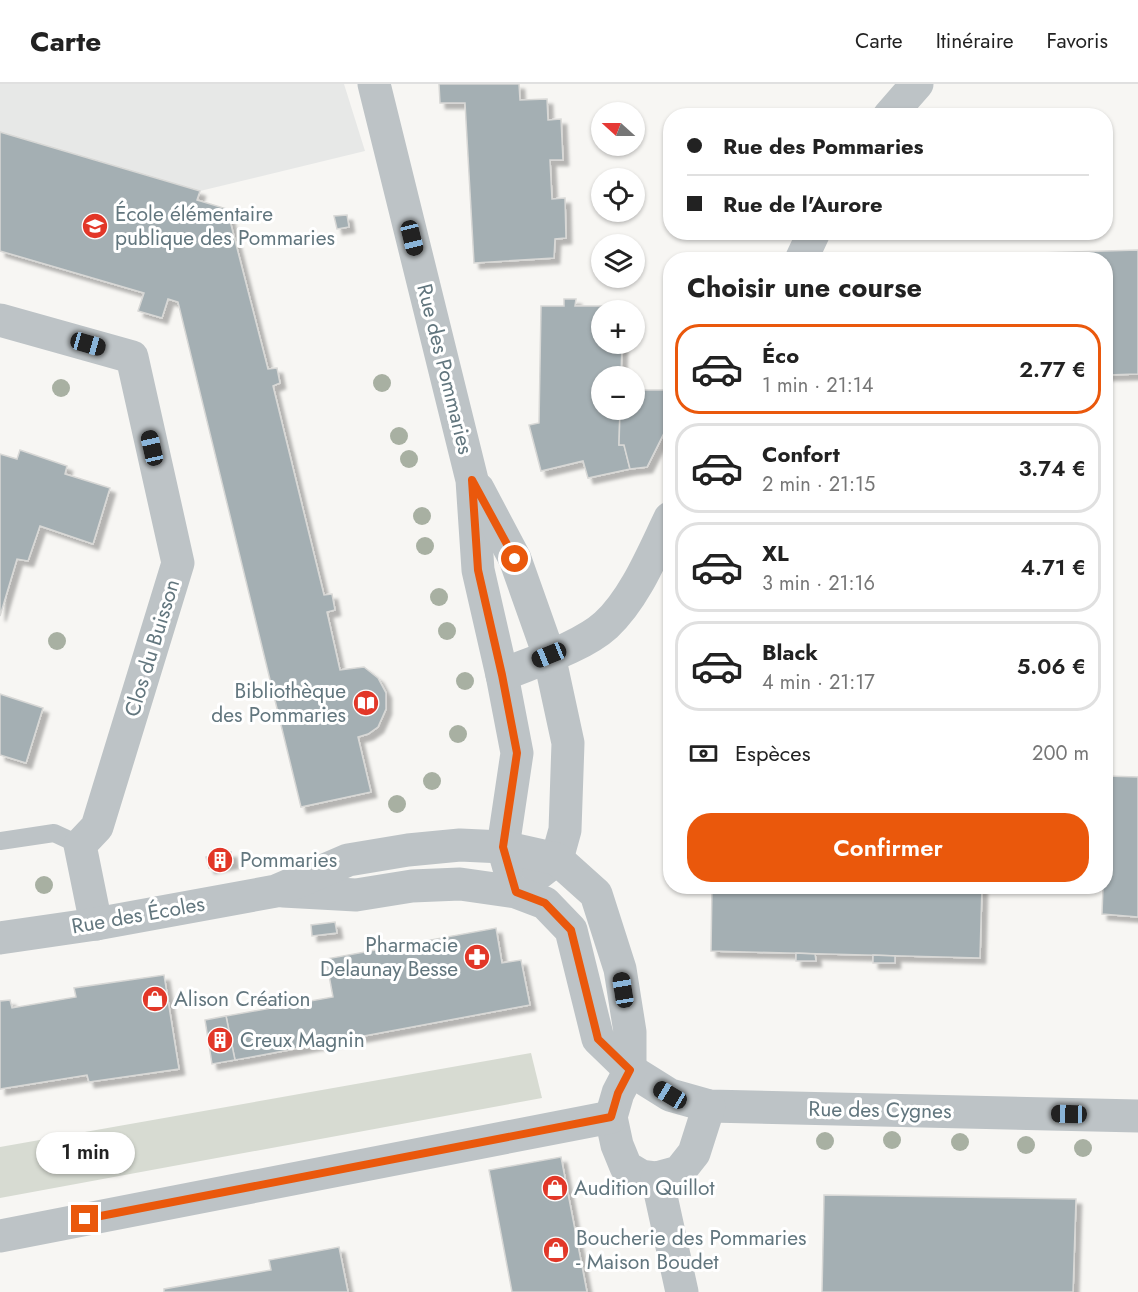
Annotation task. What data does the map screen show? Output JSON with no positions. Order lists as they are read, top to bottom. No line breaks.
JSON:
{"streets":{"street":["Rue des Pommaries","Clos du Buisson","Rue des Écoles","Rue des Cygnes"]},"crossings":[["Rue des Pommaries","Rue des Écoles"]],"places":{"school or university":["École élémentaire publique des Pommaries"],"library":["Bibliothèque des Pommaries"],"building":["Pommaries","Creux Magnin"],"pharmacy":["Pharmacie Delaunay Besse"],"shop":["Alison Création","Audition Quillot","Boucherie des Pommaries - Maison Boudet"]},"north":"left","page":{"header":"Carte","nav":["Carte","Itinéraire","Favoris"],"map_buttons":["+","−"],"banner":["Rue des Pommaries","Rue de l'Aurore"],"heading":"Choisir une course","list":[{"name":"Éco","note":"1 min · 21:14","value":"2.77 €"},{"name":"Confort","note":"2 min · 21:15","value":"3.74 €"},{"name":"XL","note":"3 min · 21:16","value":"4.71 €"},{"name":"Black","note":"4 min · 21:17","value":"5.06 €"}],"pay":["Espèces","200 m"],"buttons":"Confirmer","bubble":"1 min"}}
